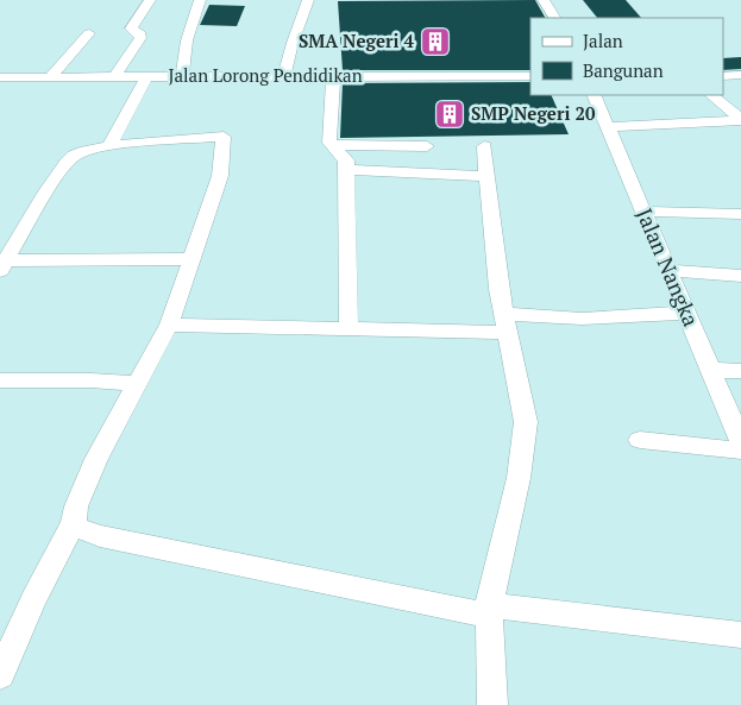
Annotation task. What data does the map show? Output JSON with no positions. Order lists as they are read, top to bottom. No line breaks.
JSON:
{"streets":{"street":["Jalan Lorong Pendidikan","Jalan Nangka"]},"places":{"building":["SMA Negeri 4","SMP Negeri 20"]},"legend":["Jalan","Bangunan"]}
